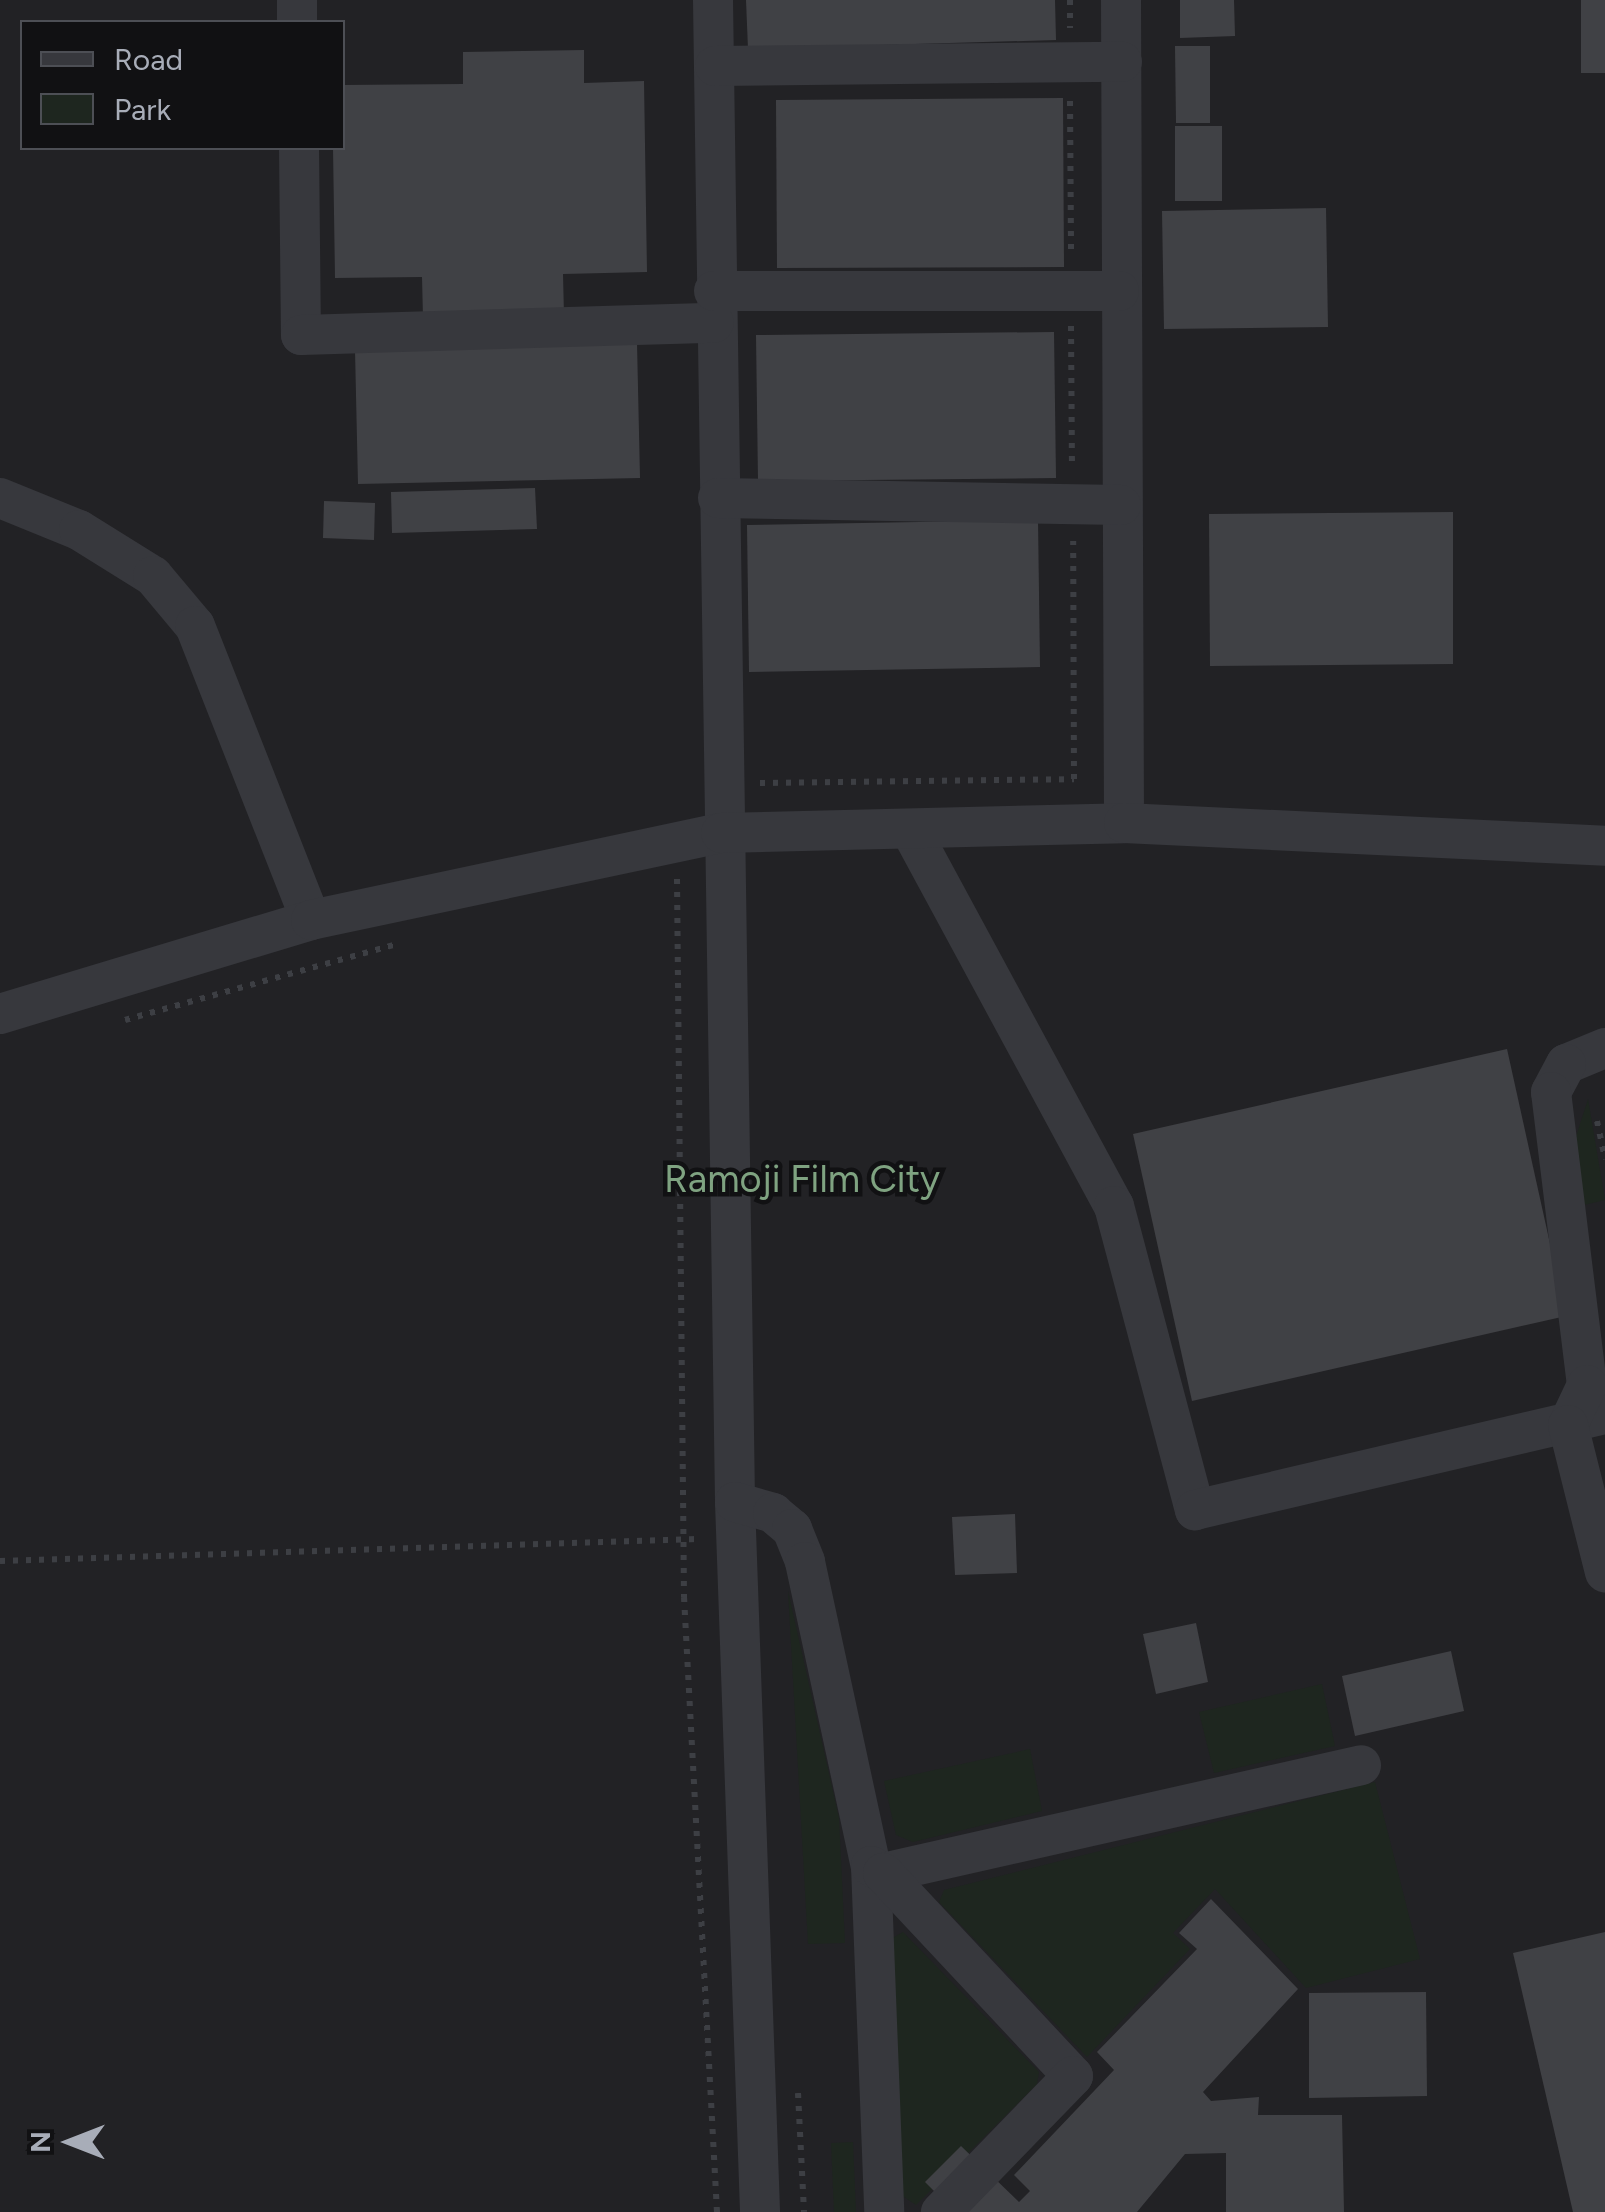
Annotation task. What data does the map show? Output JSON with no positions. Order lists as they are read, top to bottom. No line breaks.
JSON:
{"parks":["Ramoji Film City"],"legend":["Road","Park"],"north":"left"}
